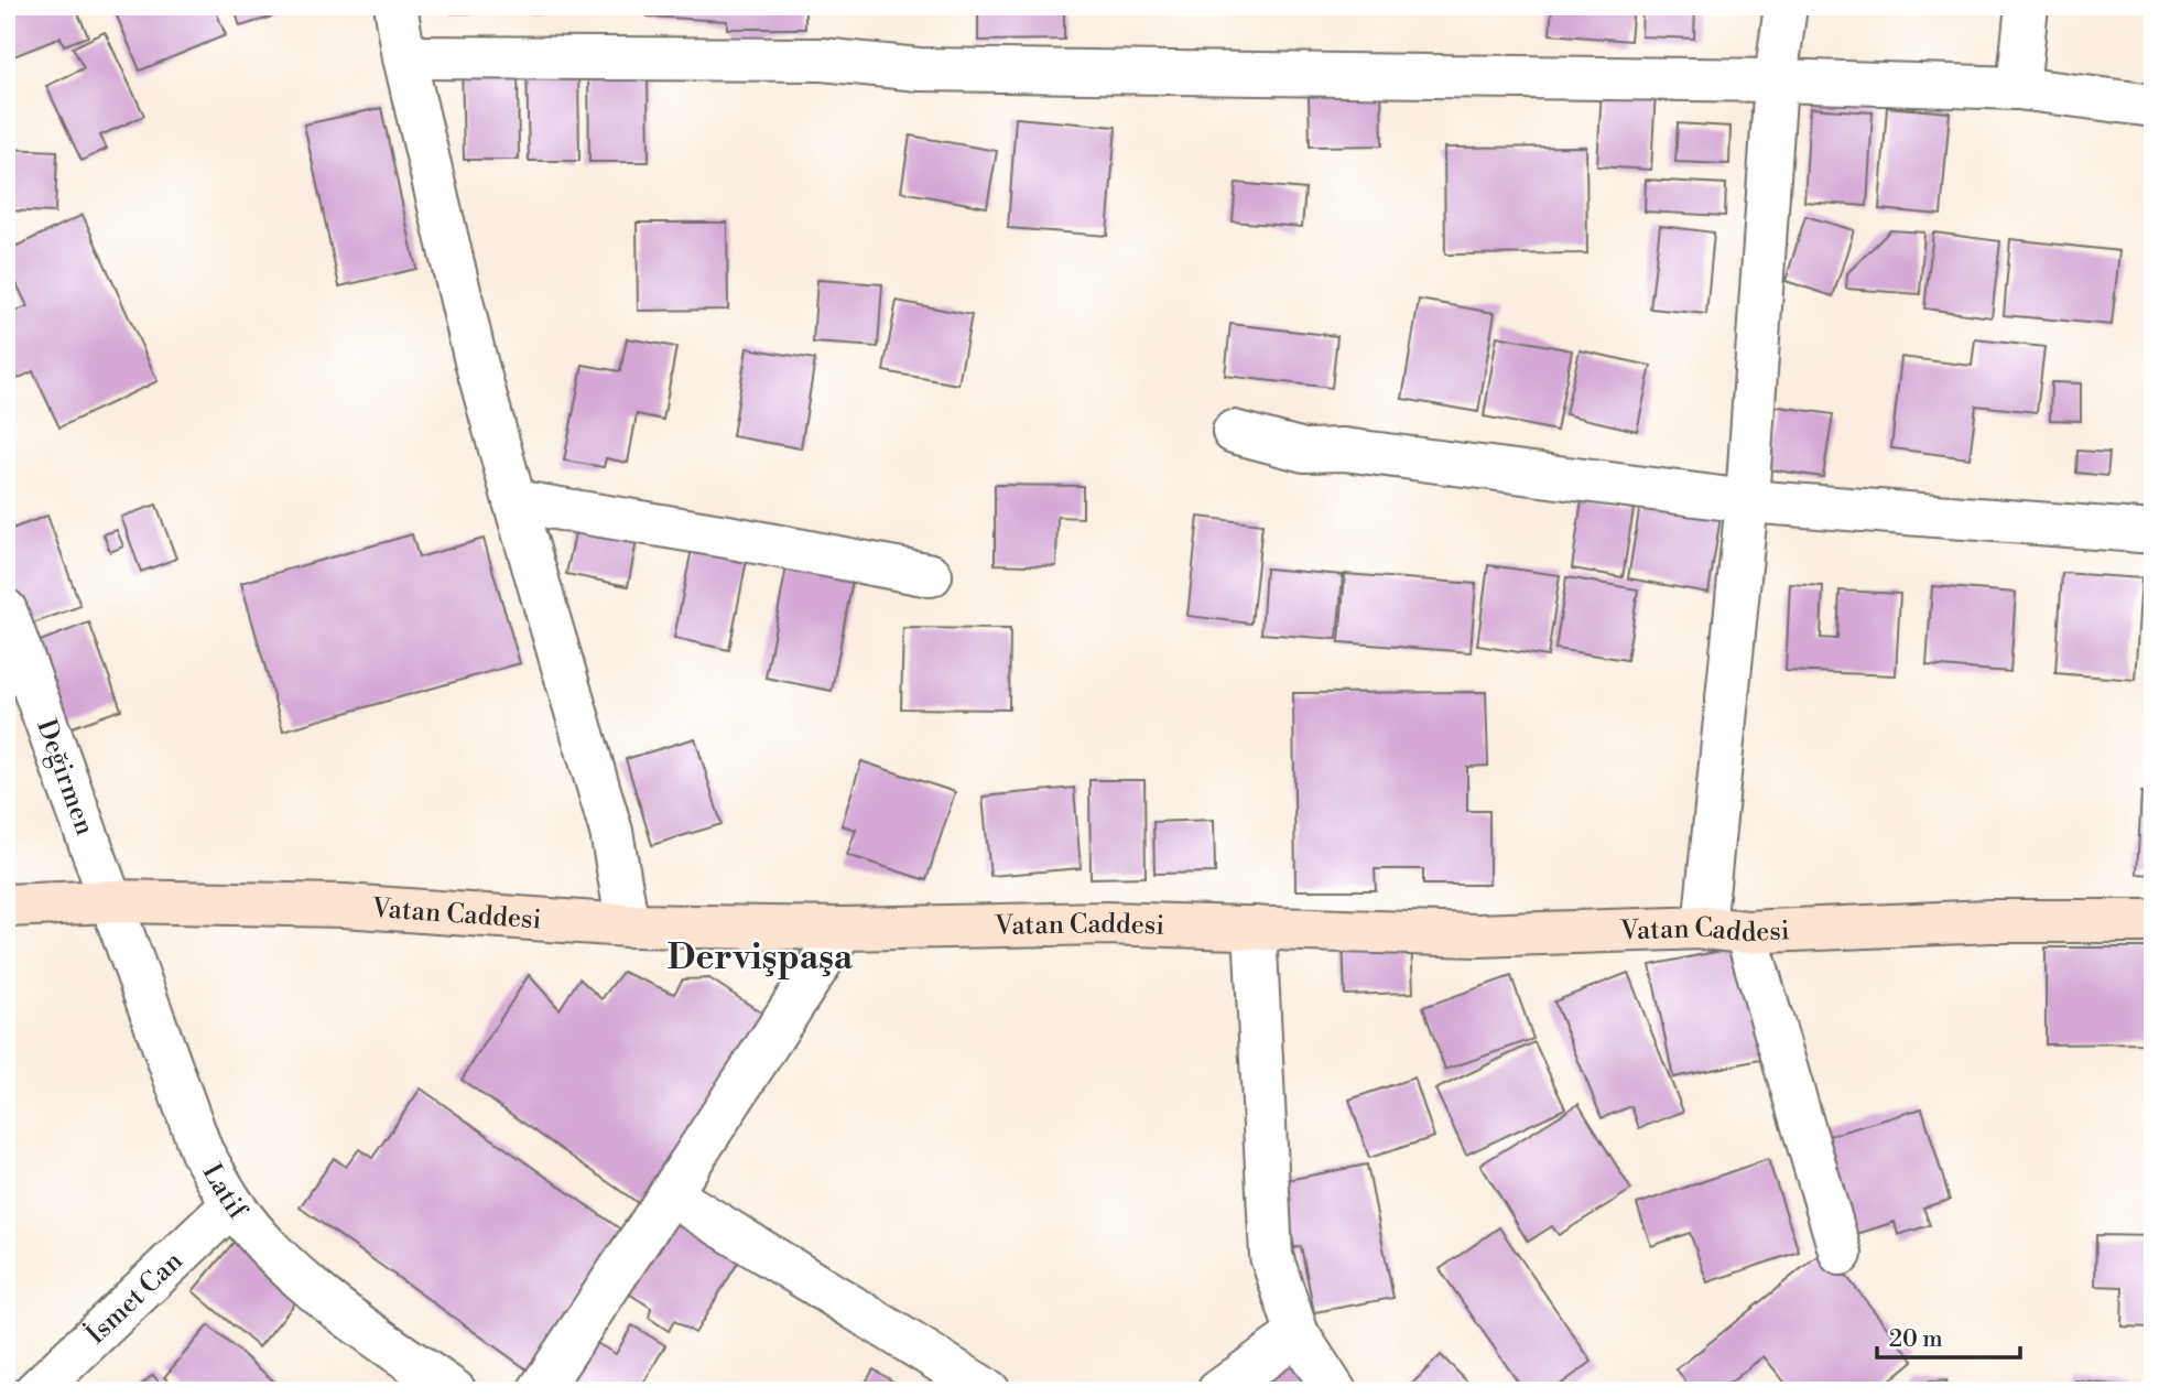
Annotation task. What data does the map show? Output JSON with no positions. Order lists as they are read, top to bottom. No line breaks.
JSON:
{"streets":{"street":["Değirmen","Vatan Caddesi","Latif","İsmet Can"]},"crossings":[["Değirmen","Vatan Caddesi"],["Değirmen","Latif"],["Vatan Caddesi","Latif"],["Latif","İsmet Can"]],"districts":["Dervişpaşa"],"scale_bar":"20 m"}
